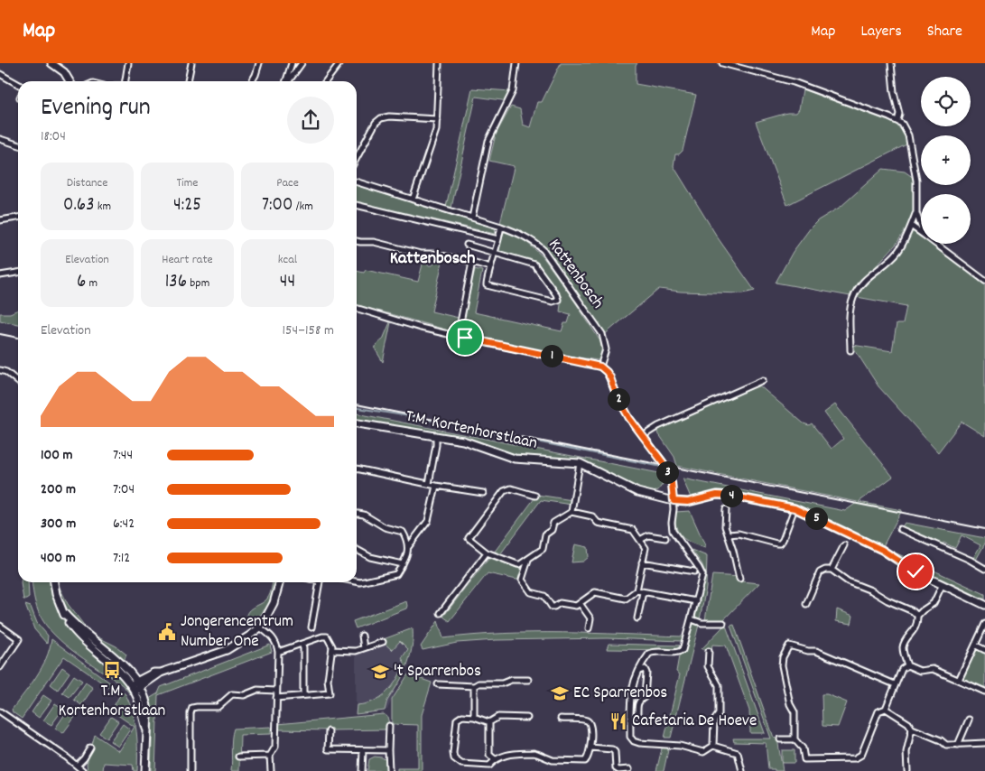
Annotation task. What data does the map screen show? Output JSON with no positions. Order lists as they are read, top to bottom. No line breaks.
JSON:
{"streets":{"street":["Kattenbosch","T.M. Kortenhorstlaan"]},"districts":["Kattenbosch"],"places":{"public building":["Jongerencentrum Number One"],"bus stop":["T.M. Kortenhorstlaan"],"school or university":["'t Sparrenbos","EC Sparrenbos"],"restaurant":["Cafetaria De Hoeve"]},"page":{"header":"Map","nav":["Map","Layers","Share"],"map_buttons":["+","−"],"heading":["Evening run","18:04"],"stats":[["Distance","0.63 km"],["Time","4:25"],["Pace","7:00 /km"],["Elevation","6 m"],["Heart rate","136 bpm"],["kcal","44"]],"chart":["Elevation","154–158 m"],"pins":["1","2","3","4","5"],"list":[{"name":"100 m","note":"7:44"},{"name":"200 m","note":"7:04"},{"name":"300 m","note":"6:42"},{"name":"400 m","note":"7:12"}]}}
